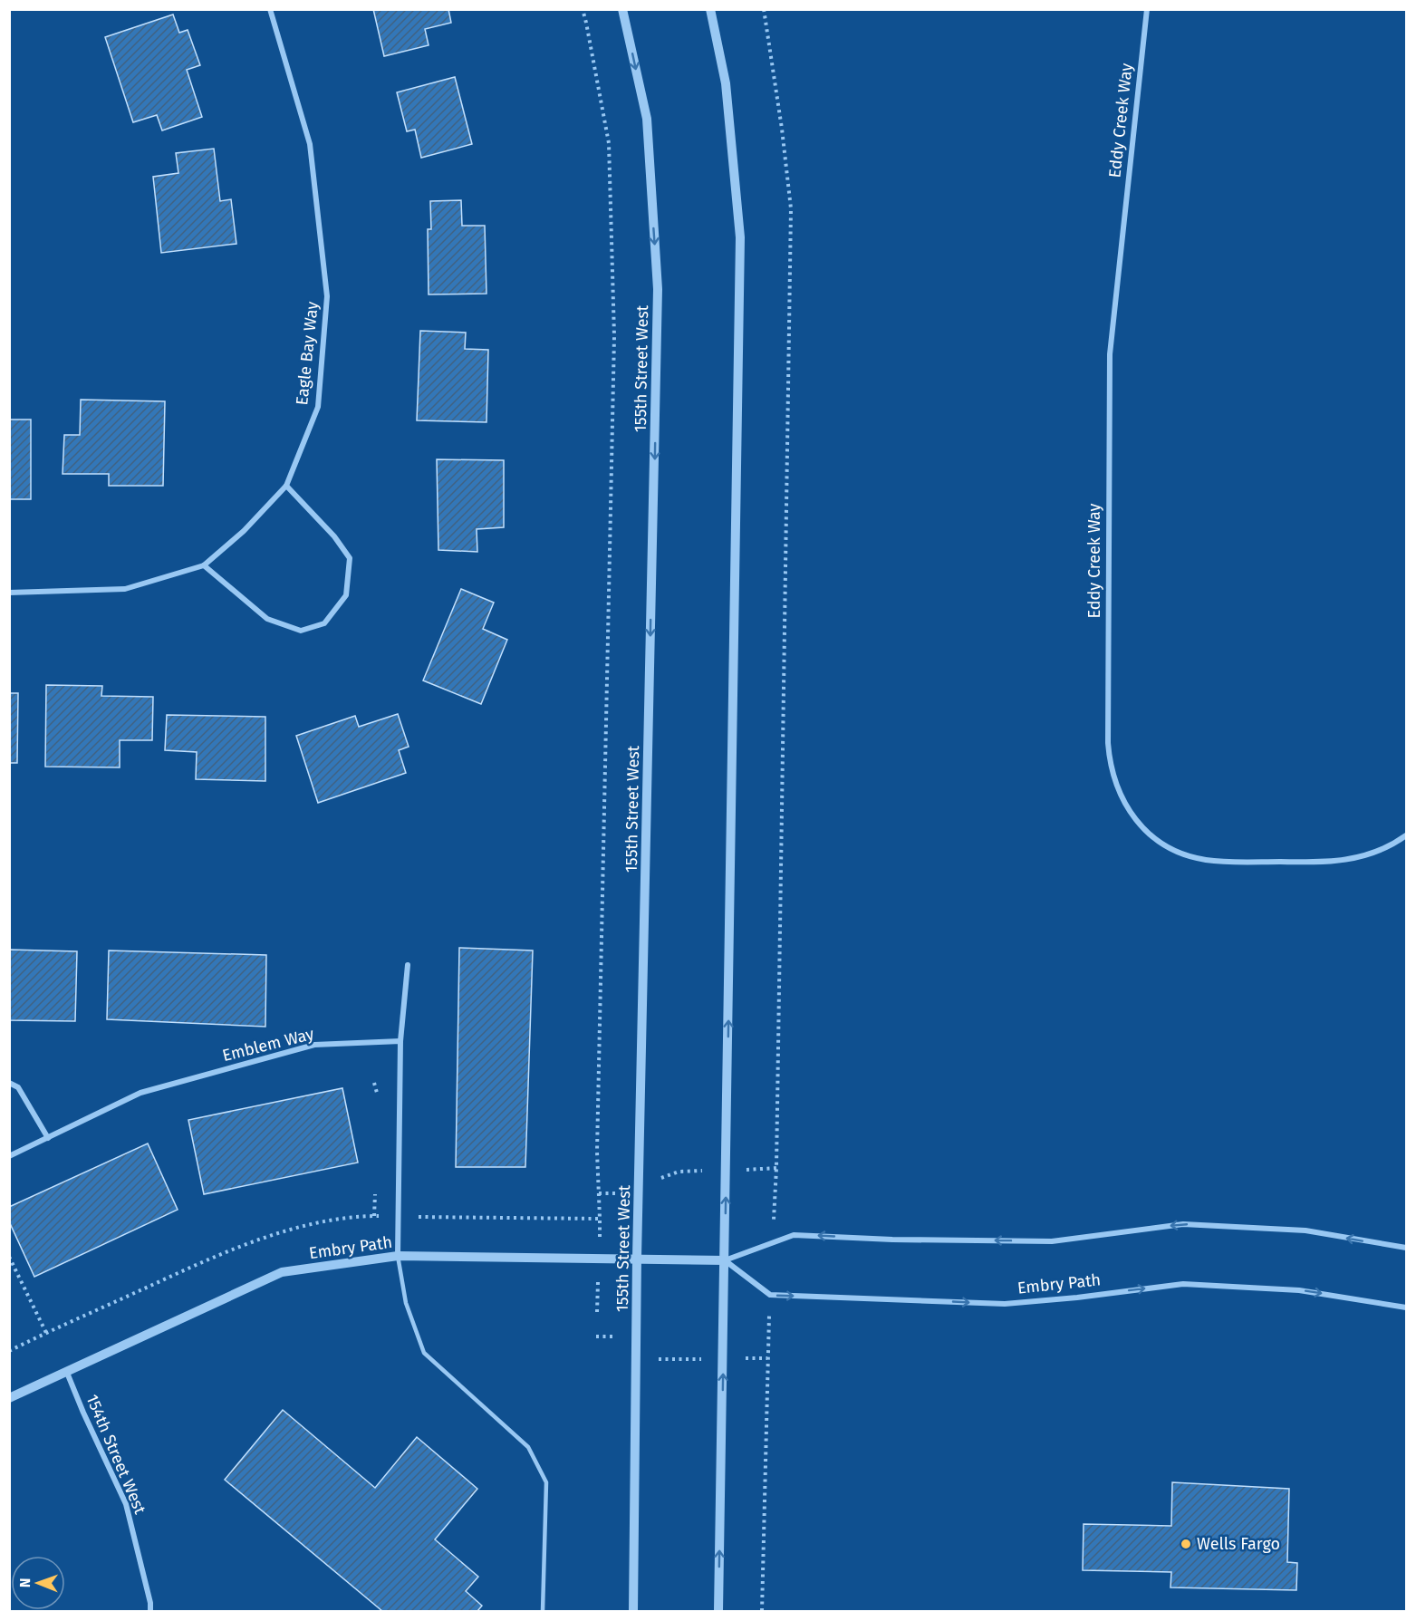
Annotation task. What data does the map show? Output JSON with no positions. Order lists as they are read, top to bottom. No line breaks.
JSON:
{"streets":{"street":["Eddy Creek Way","Eagle Bay Way","155th Street West","Emblem Way","Embry Path","154th Street West"]},"crossings":[["155th Street West","Embry Path"],["Embry Path","154th Street West"]],"places":["Wells Fargo"],"north":"left"}
